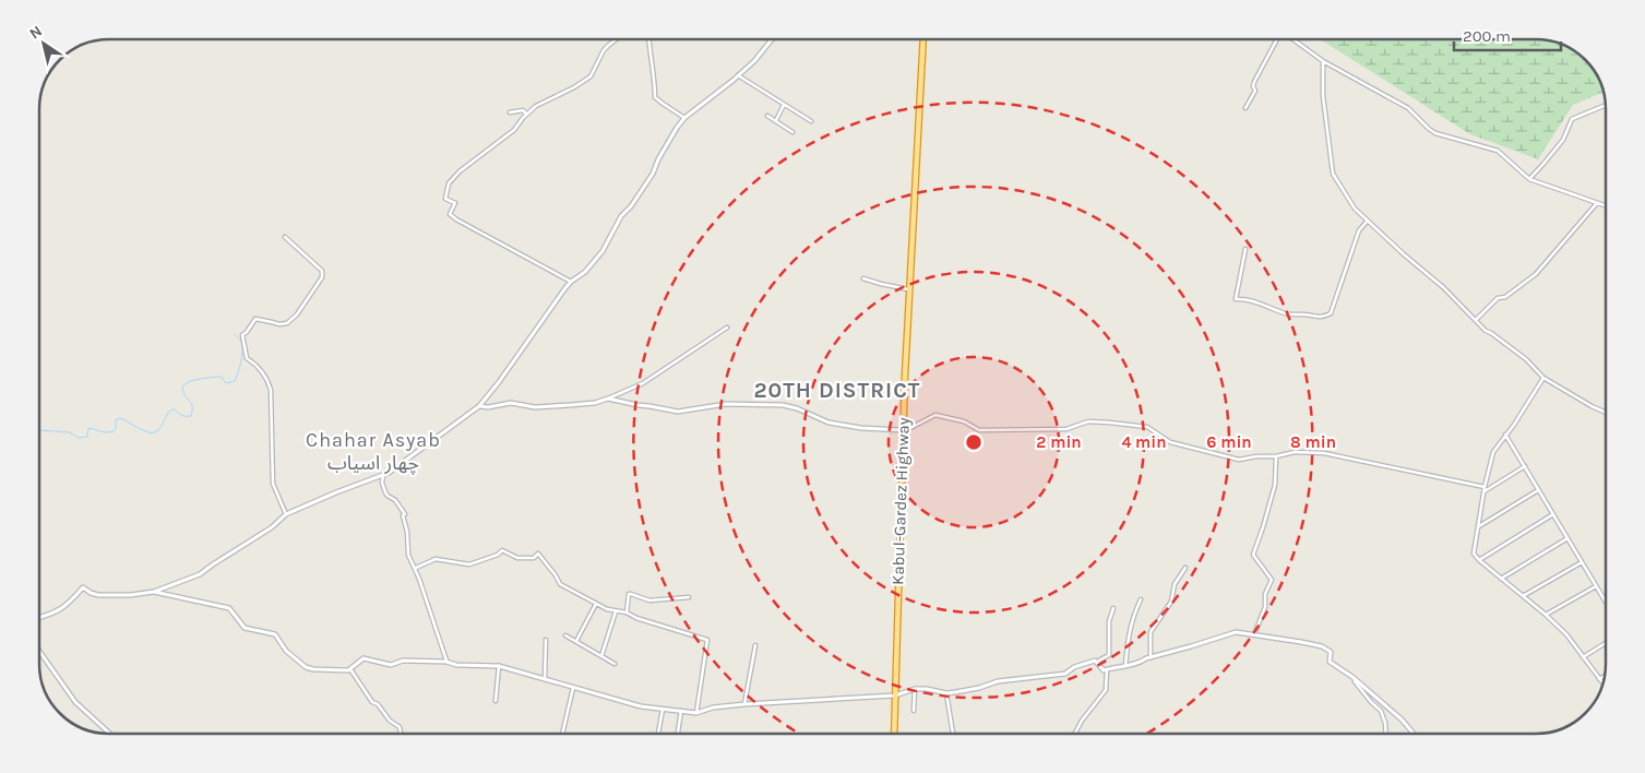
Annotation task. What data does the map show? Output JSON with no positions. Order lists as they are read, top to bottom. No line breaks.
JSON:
{"streets":{"highway":["Kabul-Gardez Highway"]},"districts":["20TH DISTRICT","Chahar Asyab چهار اسیاب"],"scale_bar":"200 m","north":"top left","rings":["2 min","4 min","6 min","8 min"]}
